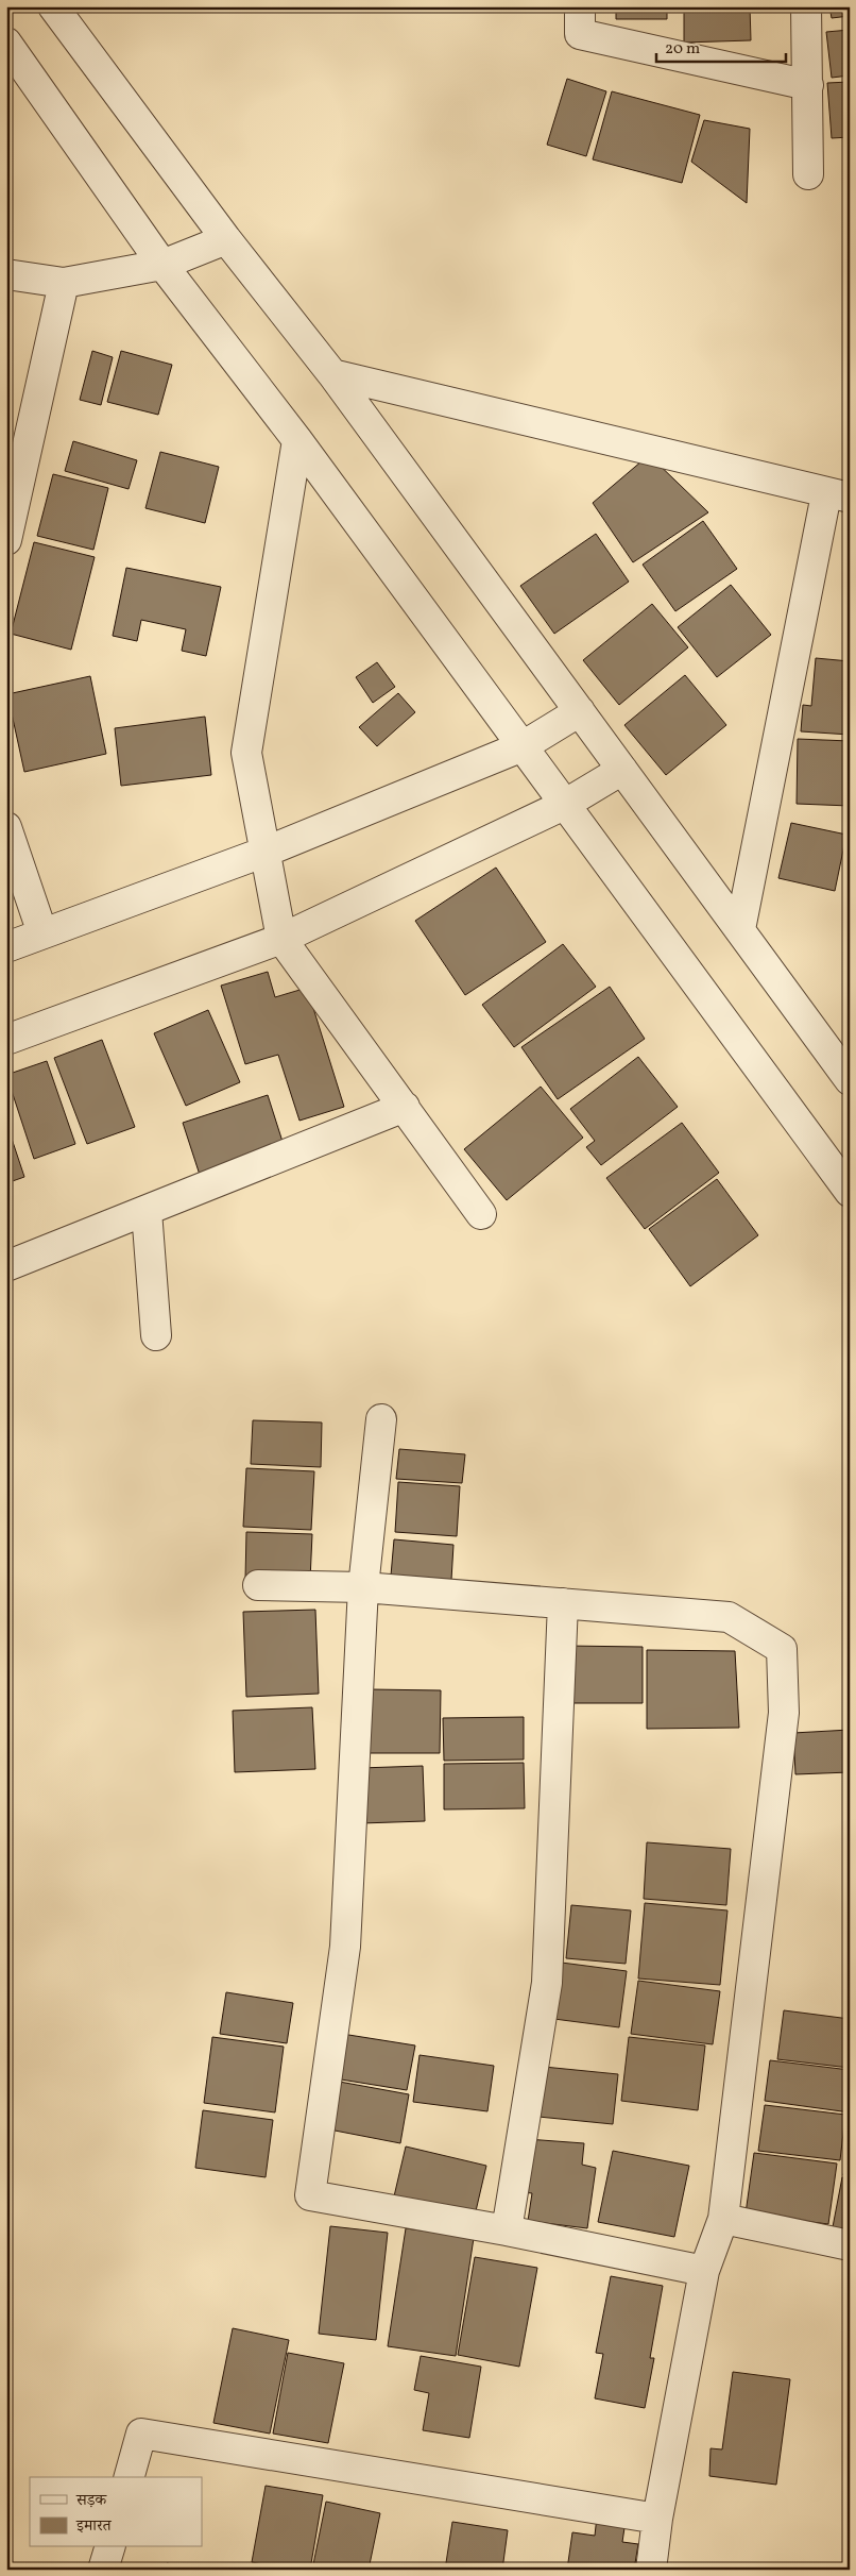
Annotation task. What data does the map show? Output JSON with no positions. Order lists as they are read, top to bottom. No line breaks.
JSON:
{"legend":["सड़क","इमारत"],"scale_bar":"20 m"}
